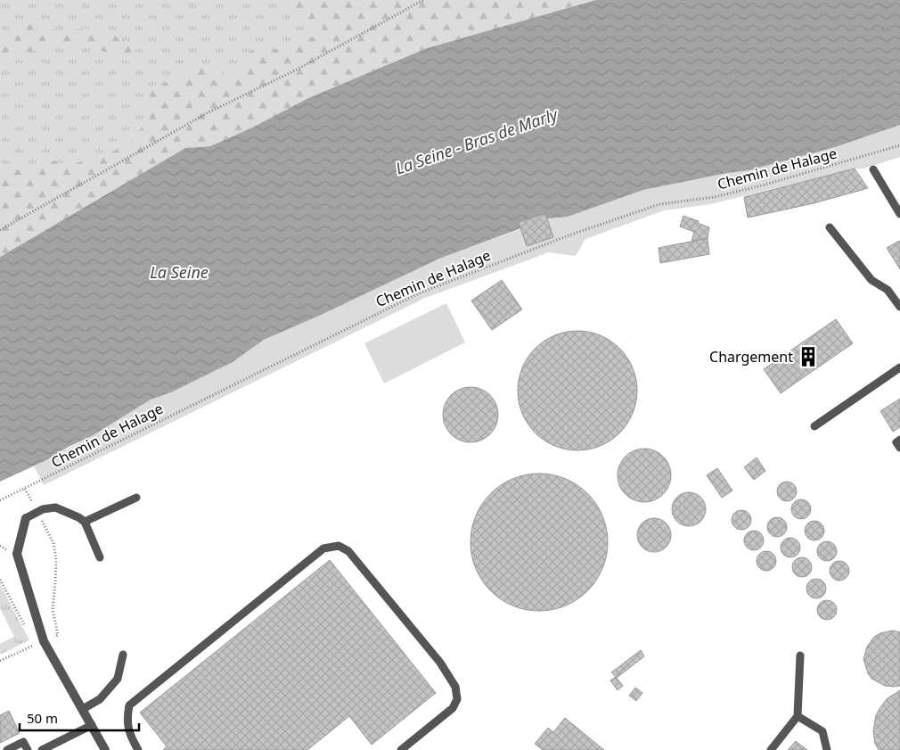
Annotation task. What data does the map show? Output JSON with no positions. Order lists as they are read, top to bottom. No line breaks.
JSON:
{"streets":{"path":["Chemin de Halage"]},"water":["La Seine - Bras de Marly","La Seine"],"places":{"building":["Chargement"]},"scale_bar":"50 m"}
